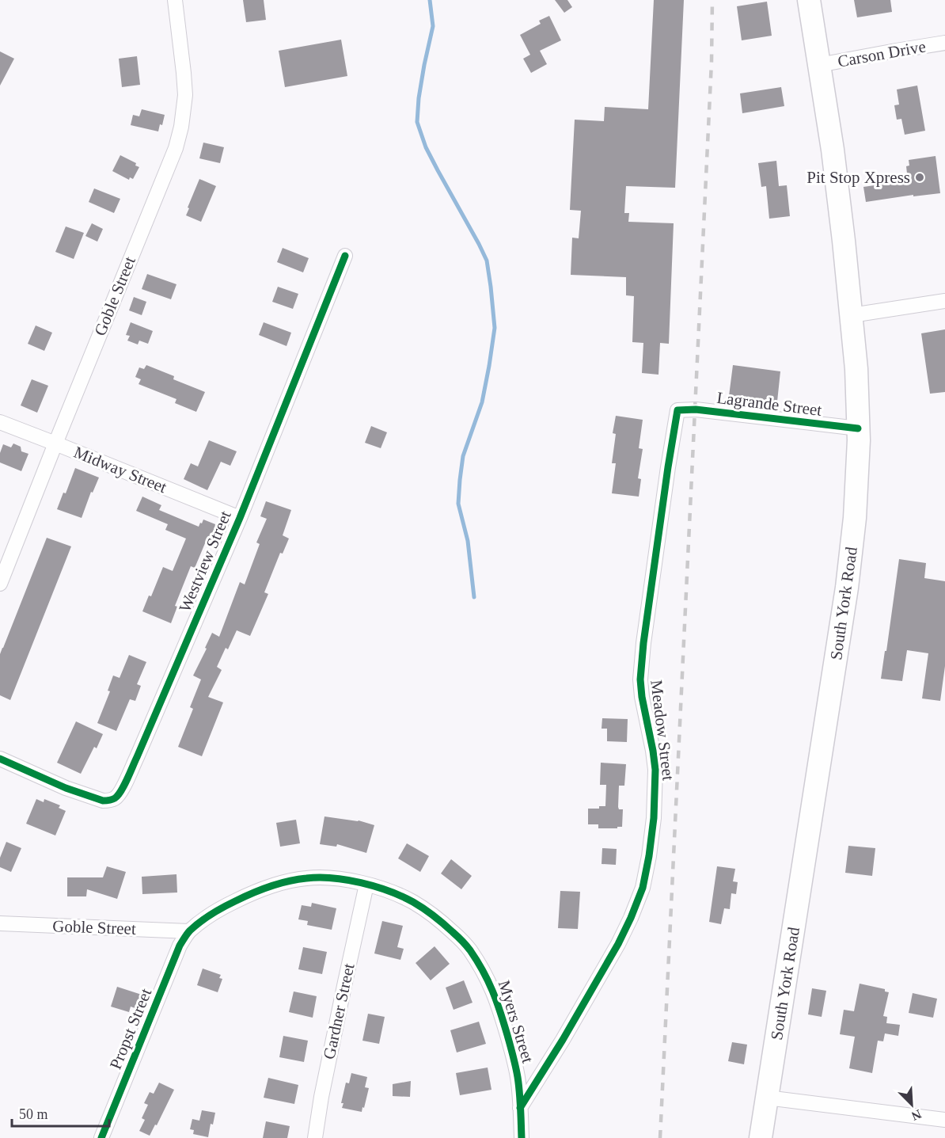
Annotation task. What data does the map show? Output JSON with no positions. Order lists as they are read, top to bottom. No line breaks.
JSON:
{"streets":{"main road":["South York Road"],"street":["Carson Drive","Goble Street","Lagrande Street","Midway Street","Westview Street","Meadow Street","Gardner Street","Myers Street","Propst Street"]},"crossings":[["Carson Drive","South York Road"],["Goble Street","Midway Street"],["Goble Street","Myers Street"],["Goble Street","Propst Street"],["Lagrande Street","South York Road"],["Lagrande Street","Meadow Street"],["Midway Street","Westview Street"],["Meadow Street","Myers Street"],["Gardner Street","Myers Street"],["Myers Street","Propst Street"]],"places":["Pit Stop Xpress"],"scale_bar":"50 m","north":"bottom right"}
